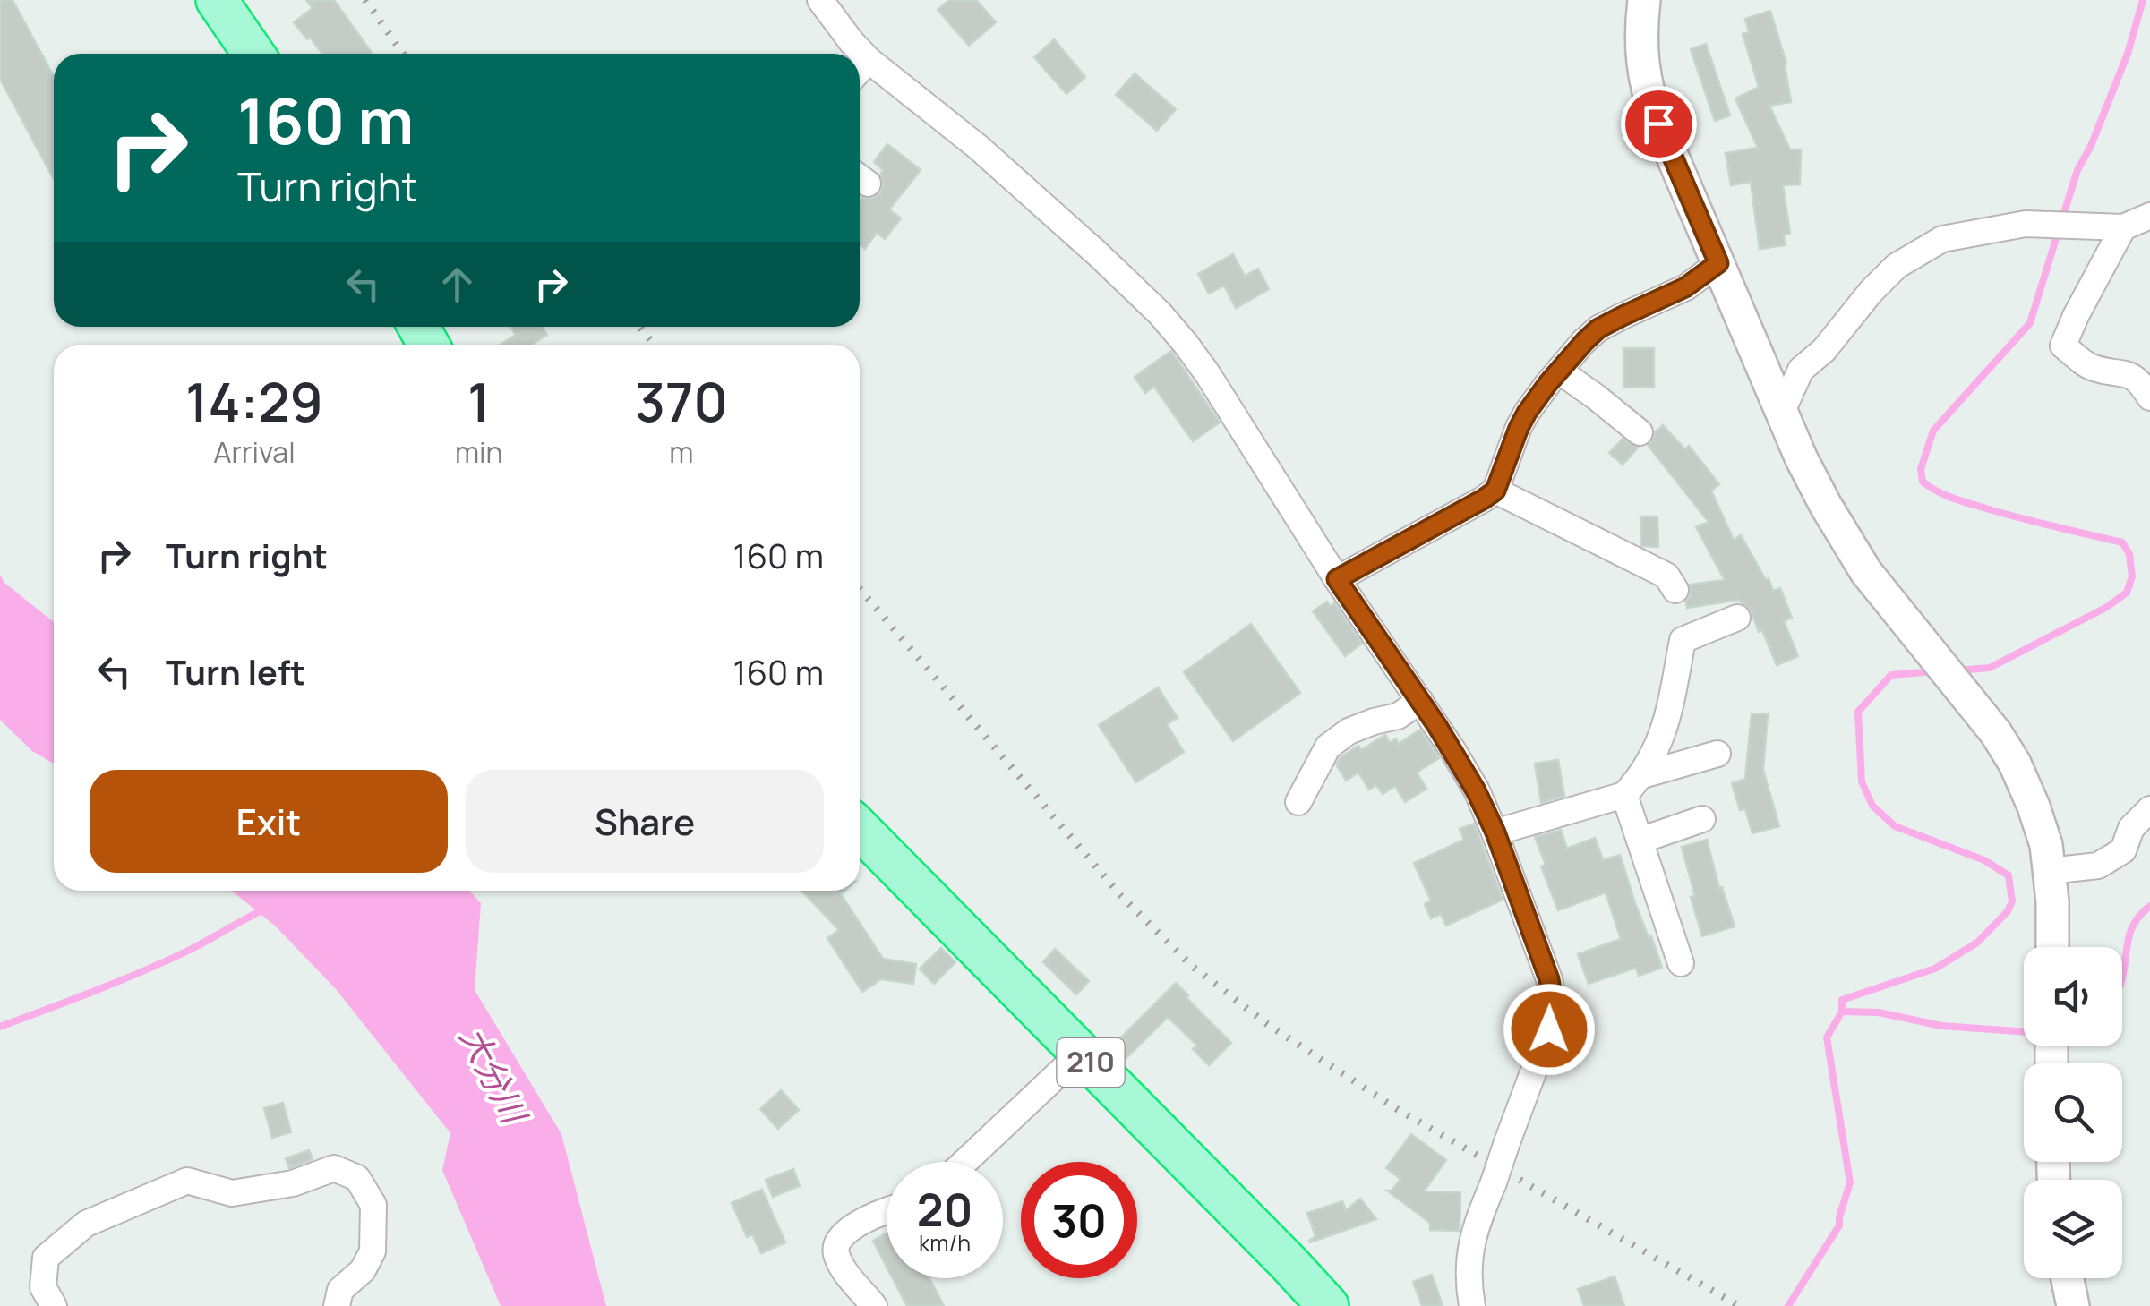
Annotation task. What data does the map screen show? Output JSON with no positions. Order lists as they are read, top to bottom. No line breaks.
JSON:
{"streets":{"highway":["210"]},"water":["大分川"],"page":{"turn":["160 m","Turn right"],"eta":["14:29","Arrival","1","min","370","m"],"list":[{"name":"Turn right","value":"160 m"},{"name":"Turn left","value":"160 m"}],"buttons":["Exit","Share"],"speed":"20 km/h","limit":"30"}}
